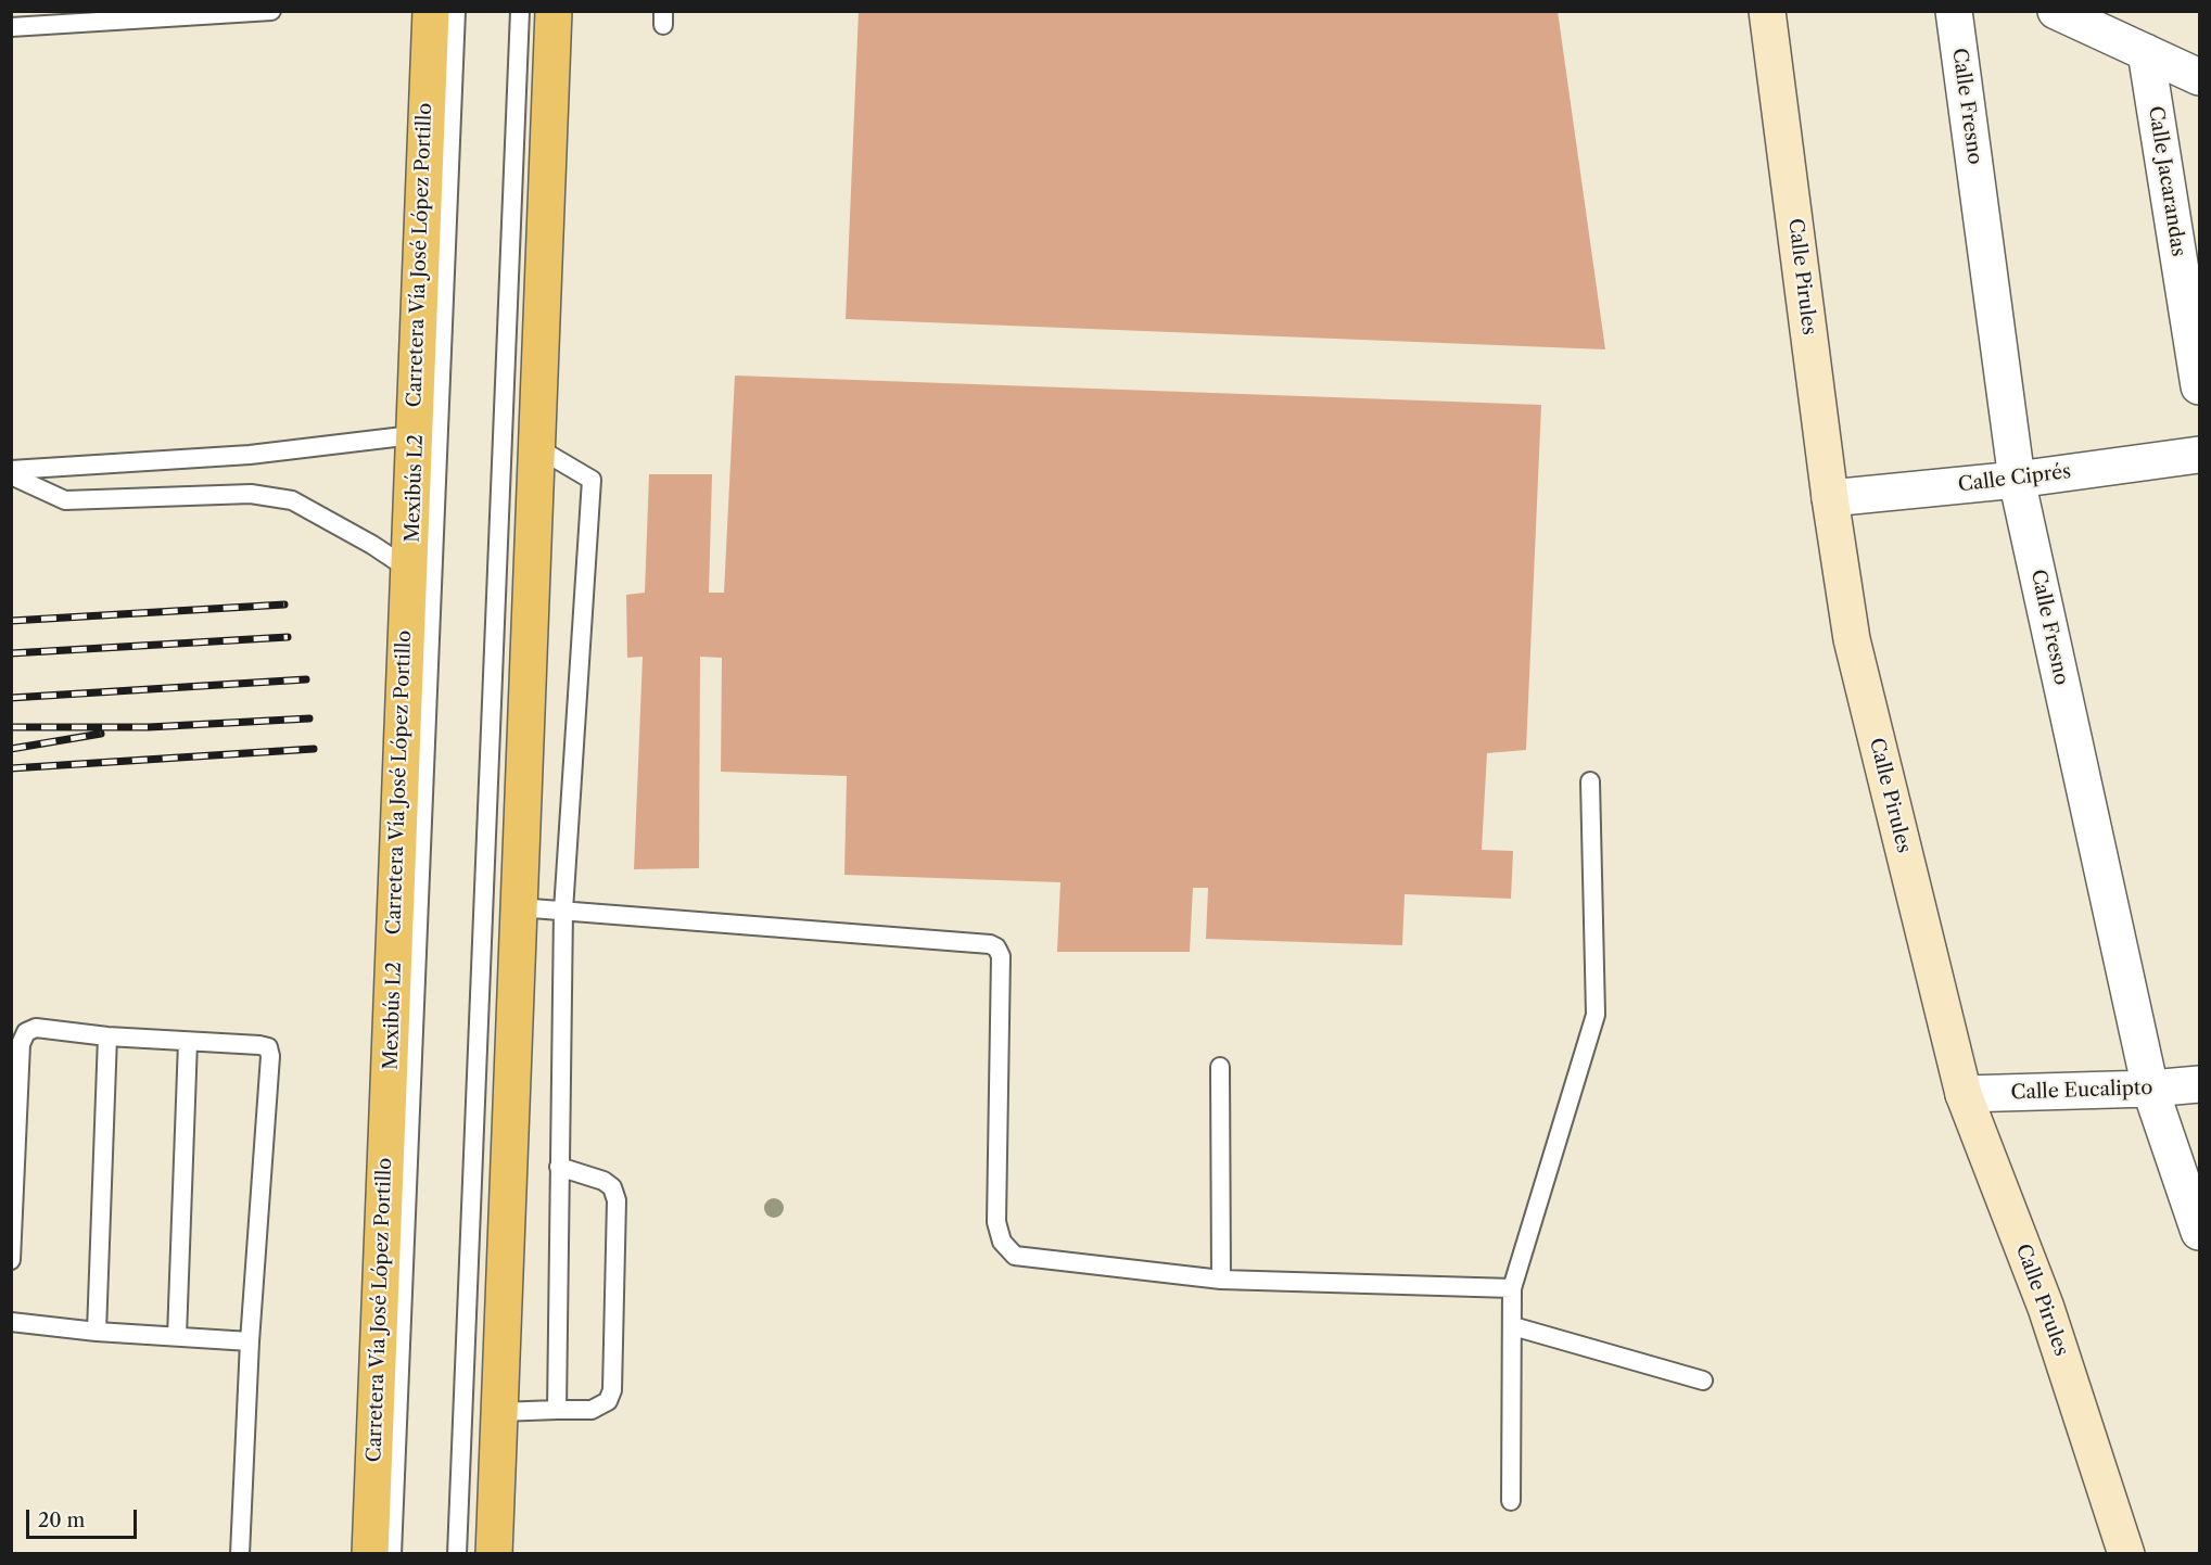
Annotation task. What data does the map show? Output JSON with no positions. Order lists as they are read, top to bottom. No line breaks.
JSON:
{"streets":{"main road":["Carretera Vía José López Portillo","Calle Pirules"],"street":["Calle Fresno","Calle Jacarandas","Calle Ciprés","Calle Eucalipto"],"lane":["Mexibús L2"]},"crossings":[["Calle Fresno","Calle Ciprés"],["Calle Fresno","Calle Eucalipto"],["Calle Pirules","Calle Ciprés"],["Calle Pirules","Calle Eucalipto"]],"scale_bar":"20 m"}
